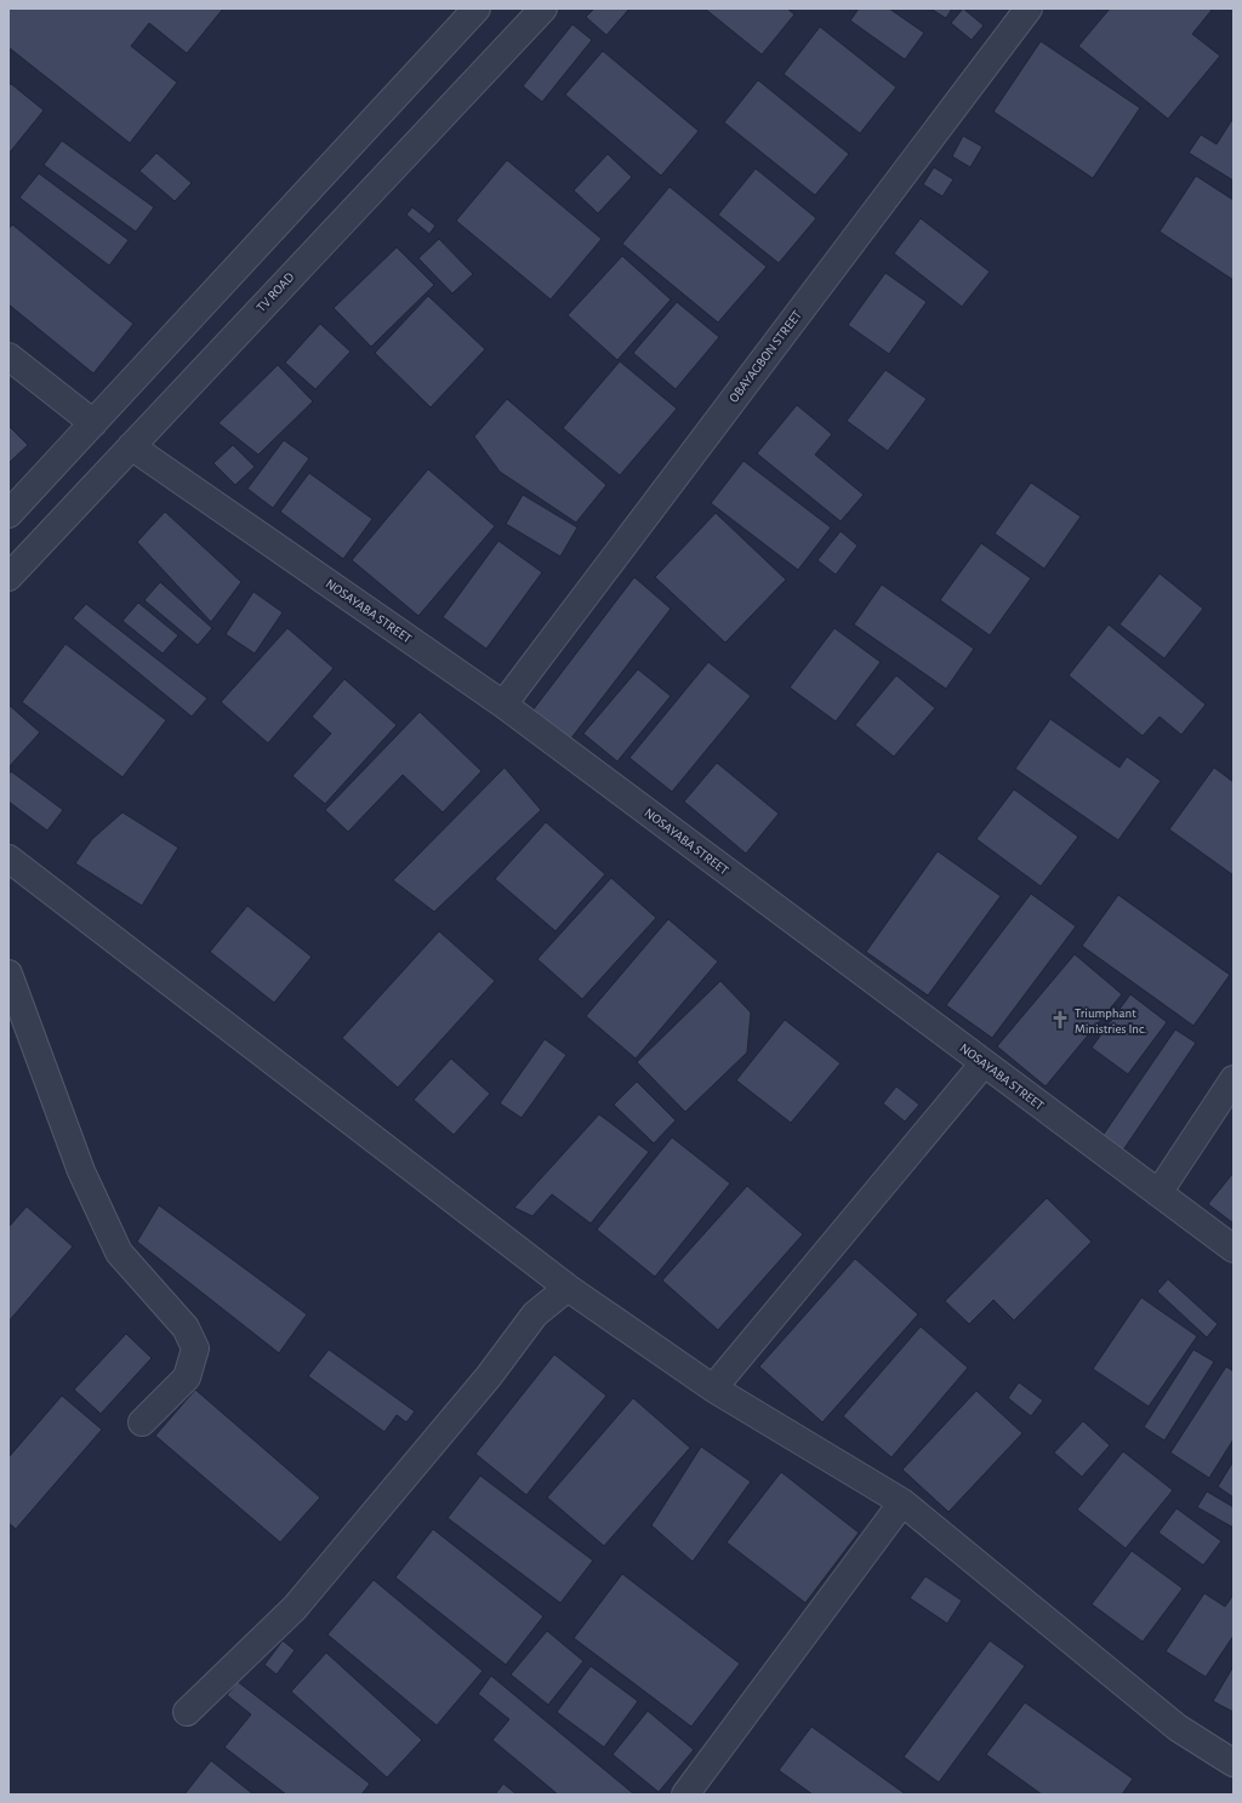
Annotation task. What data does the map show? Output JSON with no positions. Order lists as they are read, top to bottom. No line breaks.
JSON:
{"streets":{"street":["TV ROAD","OBAYAGBON STREET","NOSAYABA STREET"]},"crossings":[["TV ROAD","NOSAYABA STREET"],["OBAYAGBON STREET","NOSAYABA STREET"]],"places":{"church":["Triumphant Ministries Inc."]}}
